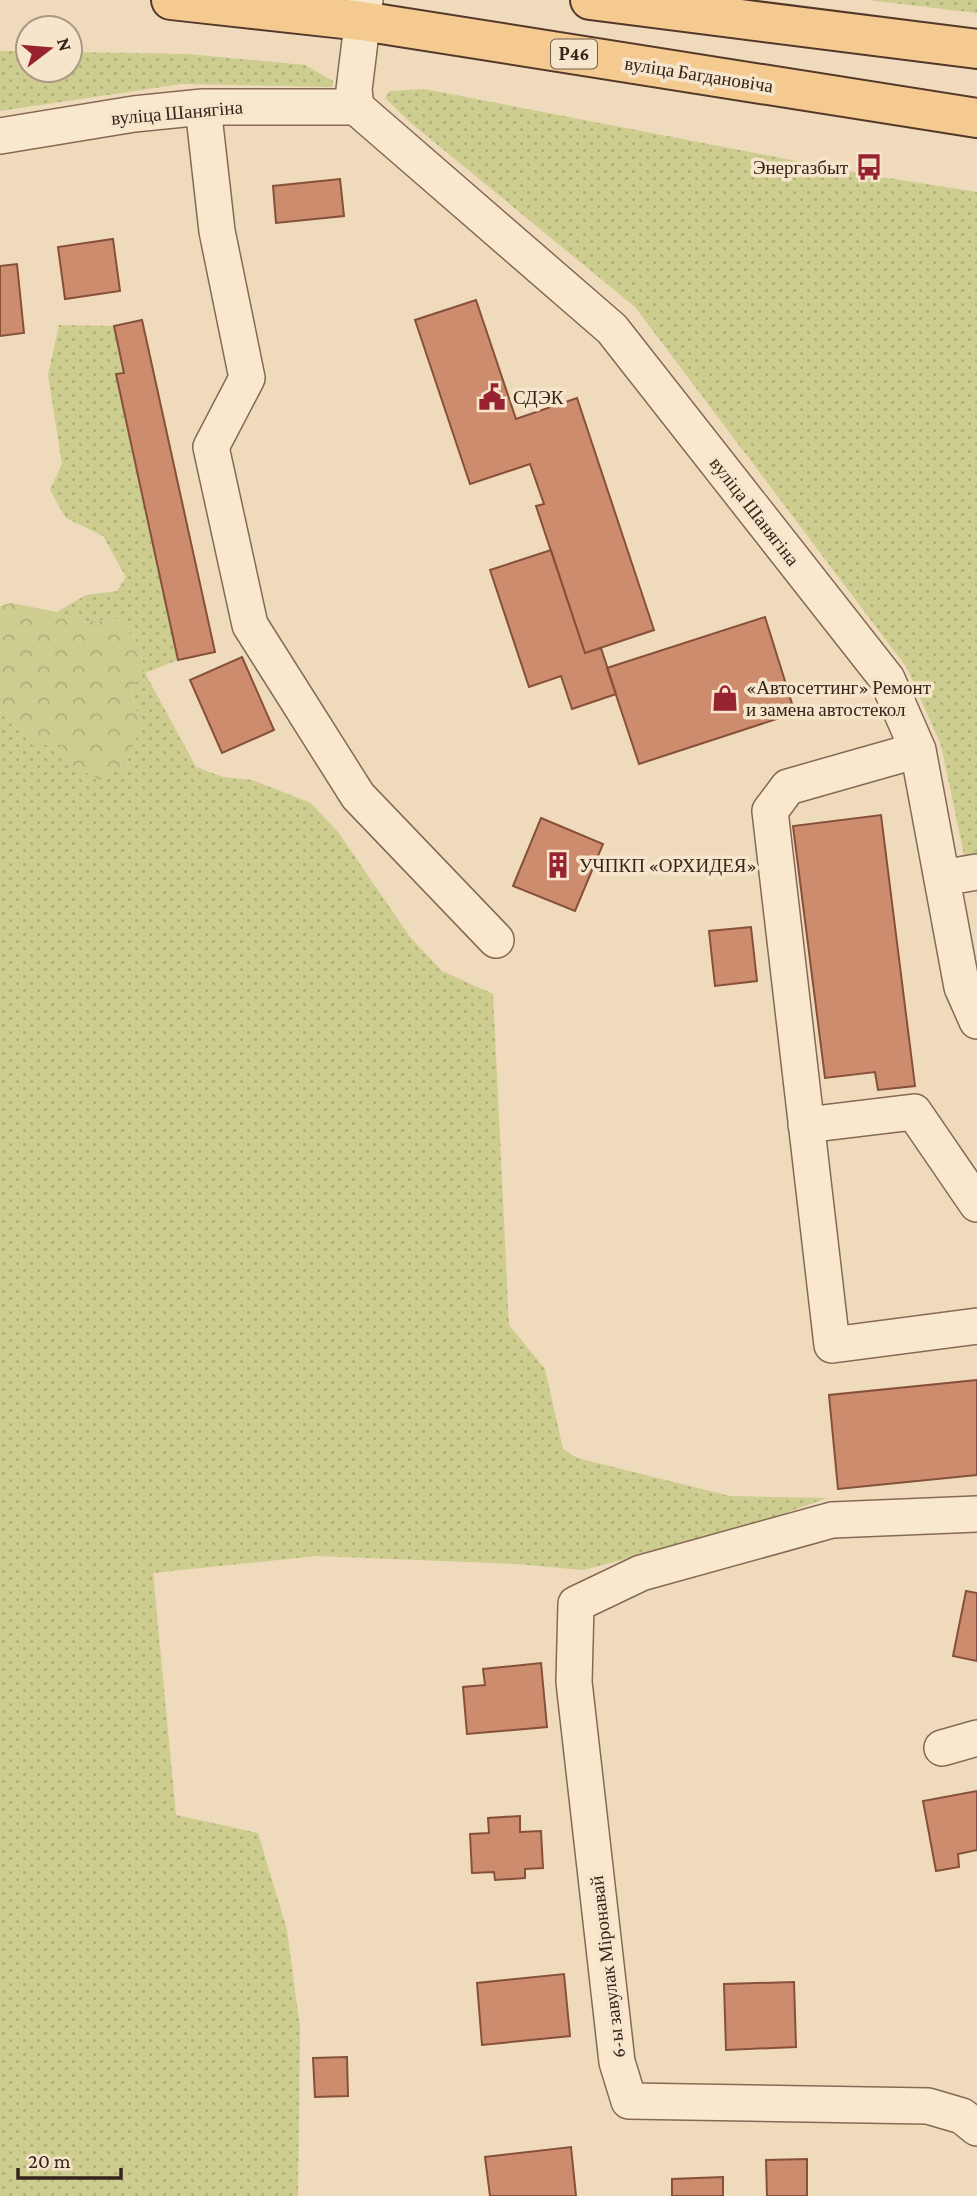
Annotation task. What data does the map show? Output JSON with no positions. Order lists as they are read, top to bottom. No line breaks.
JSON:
{"streets":{"main road":["Р46","вуліца Багдановіча"],"street":["вуліца Шанягіна","6-ы завулак Міронавай"]},"places":{"bus stop":["Энергазбыт"],"public building":["СДЭК"],"shop":["«Автосеттинг» Ремонт и замена автостекол"],"building":["УЧПКП «ОРХИДЕЯ»"]},"scale_bar":"20 m","north":"right"}
